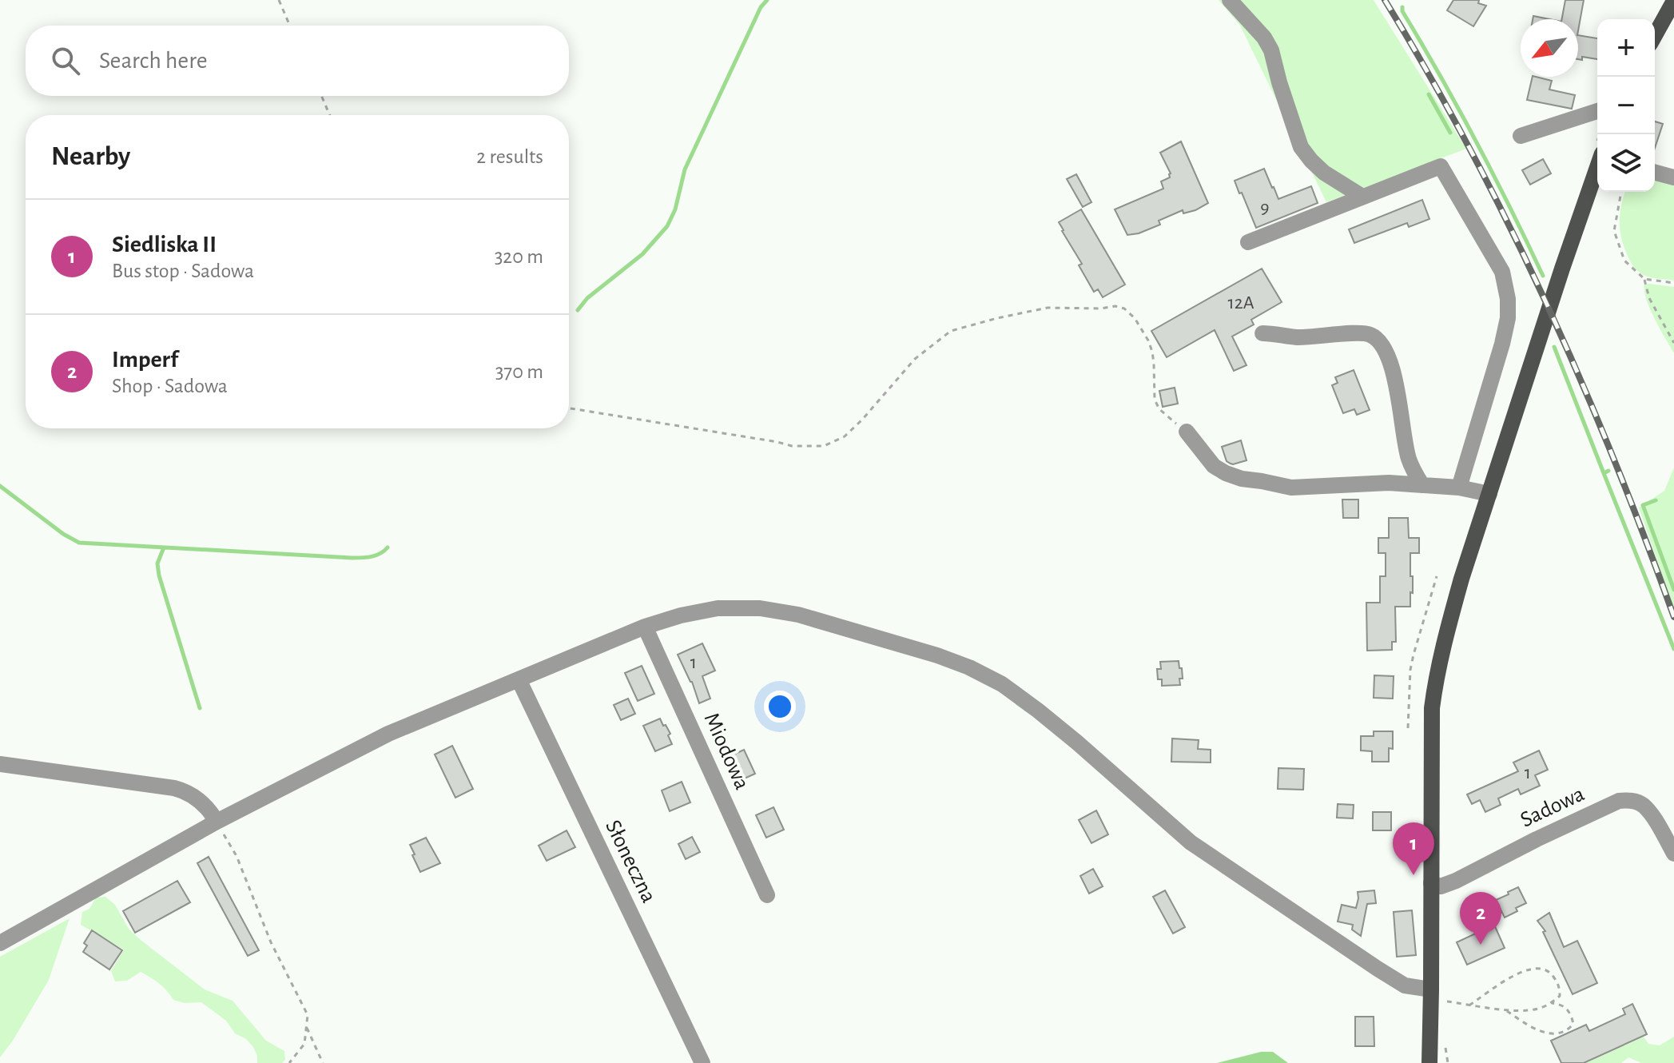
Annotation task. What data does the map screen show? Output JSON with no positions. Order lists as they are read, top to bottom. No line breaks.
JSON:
{"streets":{"street":["Miodowa","Sadowa","Słoneczna"]},"house_numbers":["9","12A","1","1"],"north":"bottom left","page":{"map_buttons":["+","−"],"search":"Search here","heading":["Nearby","2 results"],"list":[{"mark":"1","name":"Siedliska II","note":"Bus stop · Sadowa","value":"320 m"},{"mark":"2","name":"Imperf","note":"Shop · Sadowa","value":"370 m"}],"pins":["1","2"]}}
